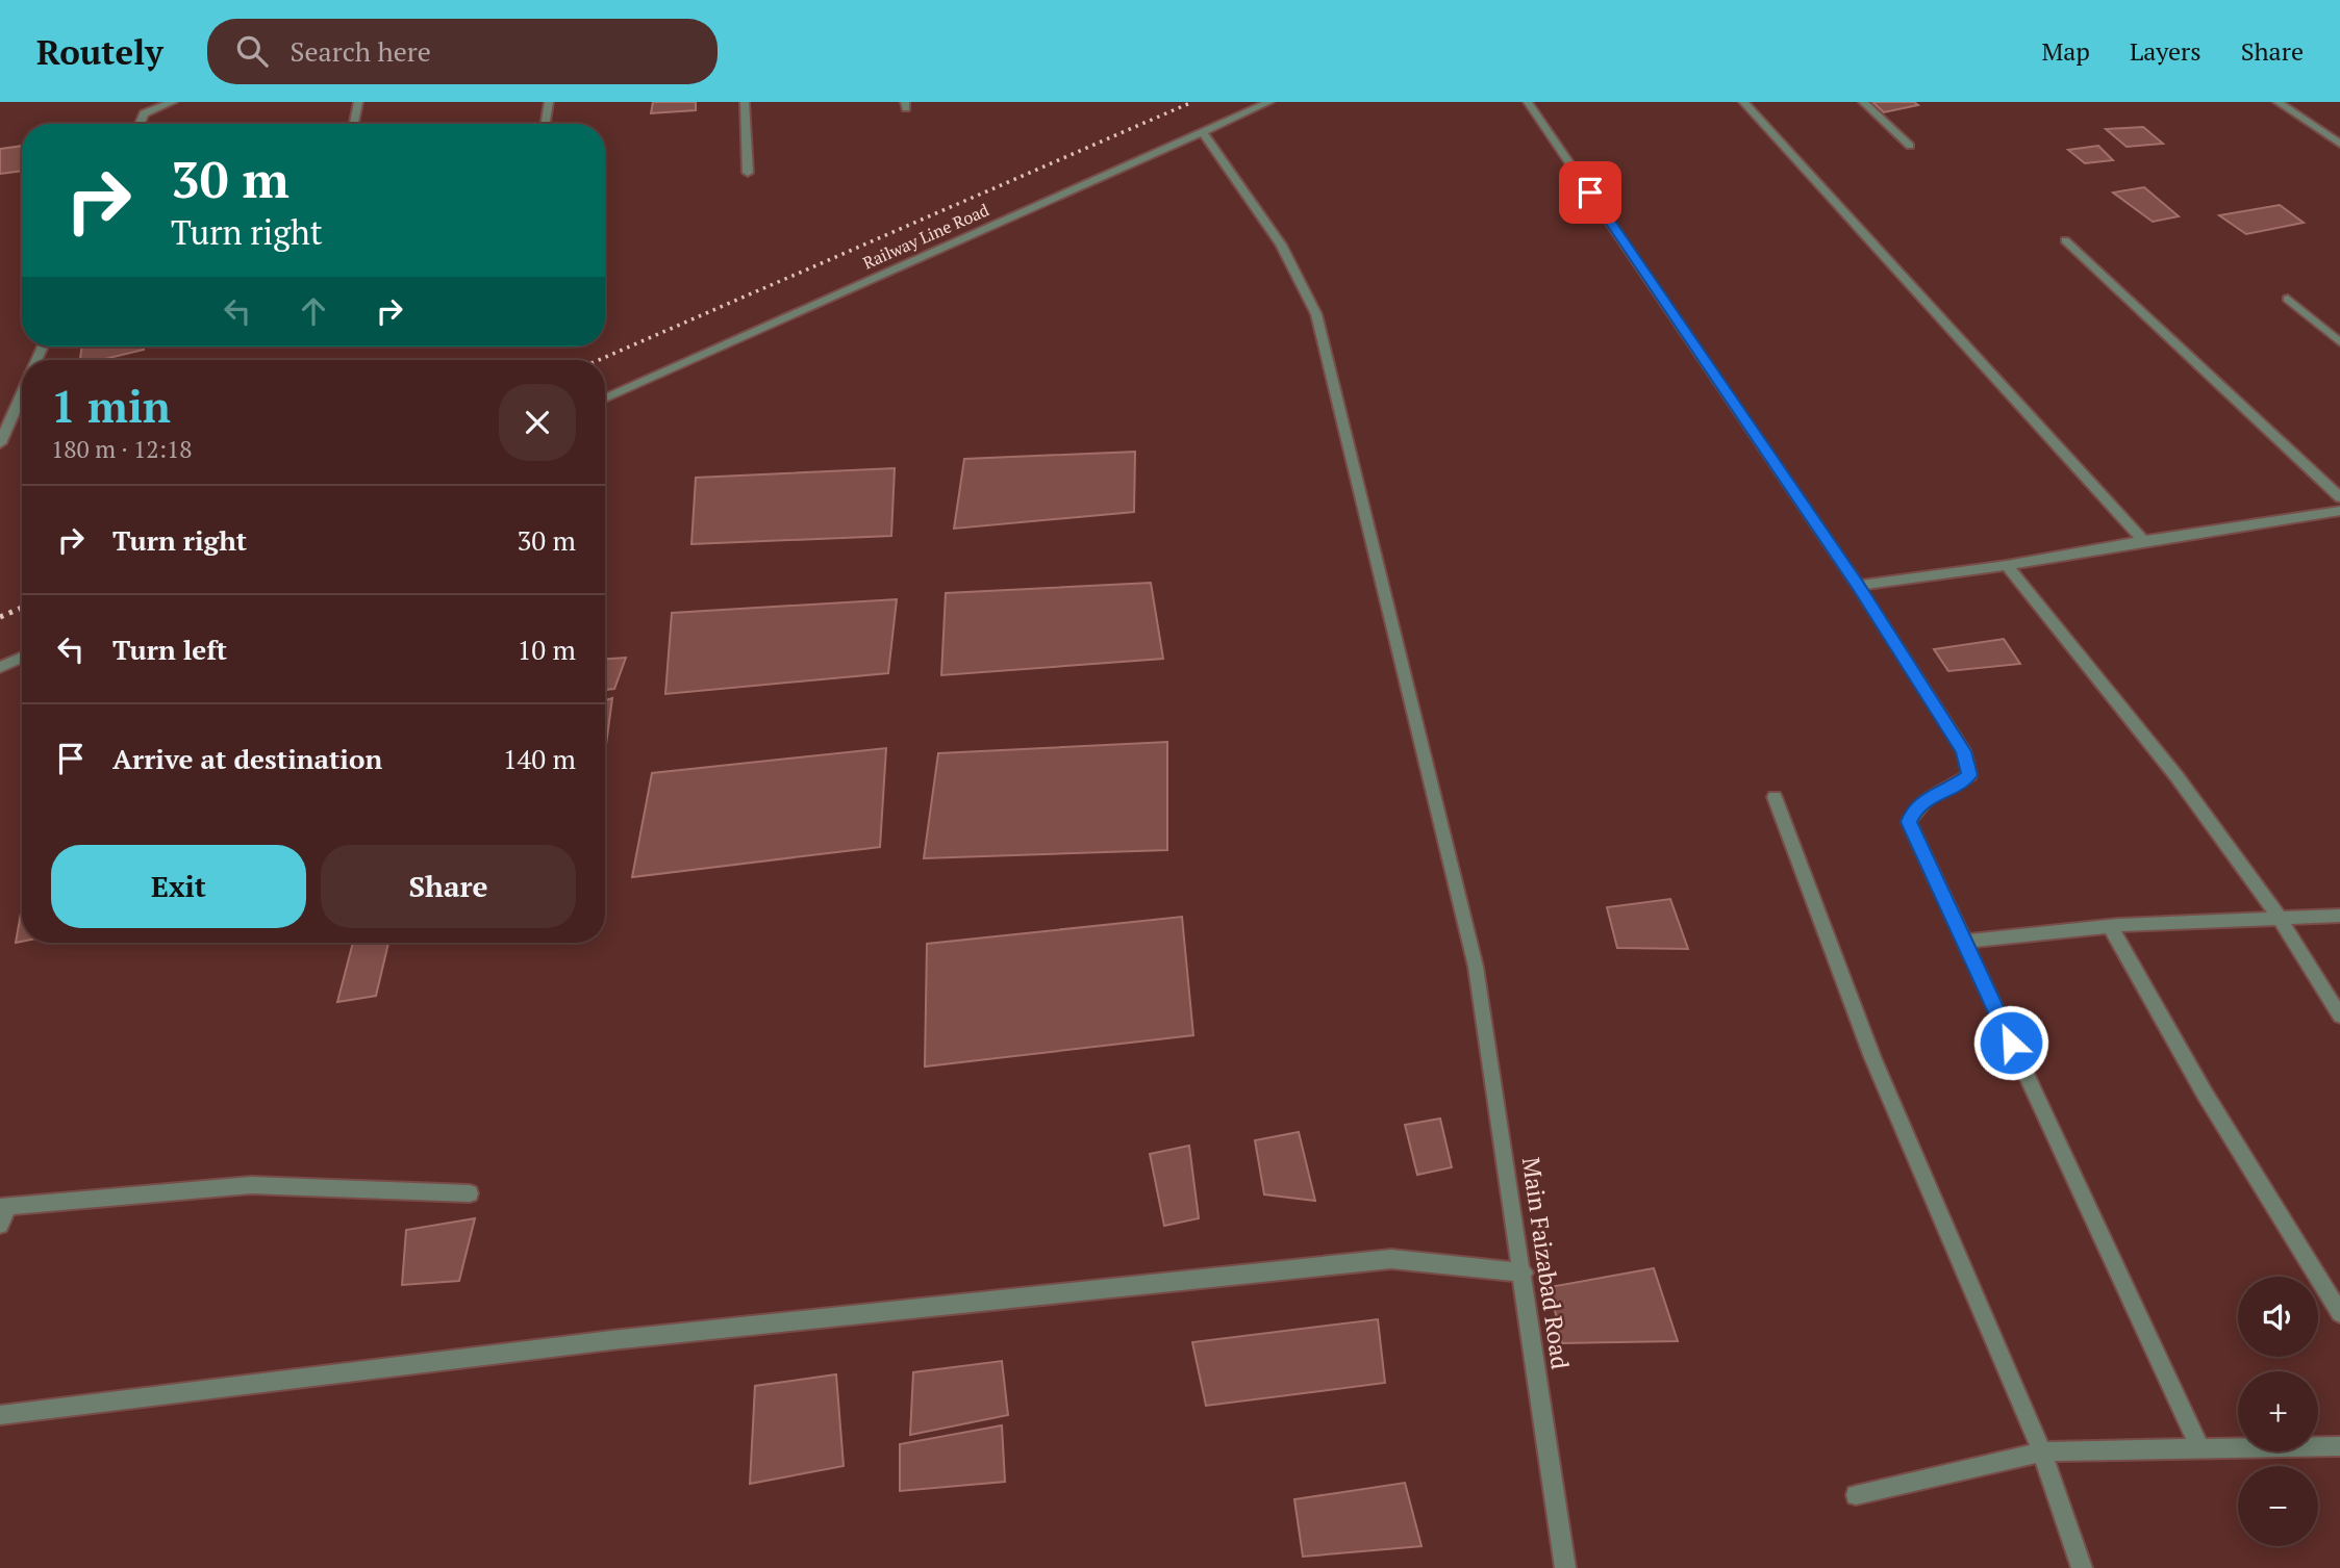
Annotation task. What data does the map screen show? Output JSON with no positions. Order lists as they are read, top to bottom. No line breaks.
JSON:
{"streets":{"street":["Railway Line Road","Main Faizabad Road"]},"crossings":[["Railway Line Road","Main Faizabad Road"]],"page":{"header":"Routely","search":"Search here","nav":["Map","Layers","Share"],"turn":["30 m","Turn right"],"heading":["1 min","180 m · 12:18"],"list":[{"name":"Turn right","value":"30 m"},{"name":"Turn left","value":"10 m"},{"name":"Arrive at destination","value":"140 m"}],"buttons":["Exit","Share"],"map_buttons":["+","−"]}}
